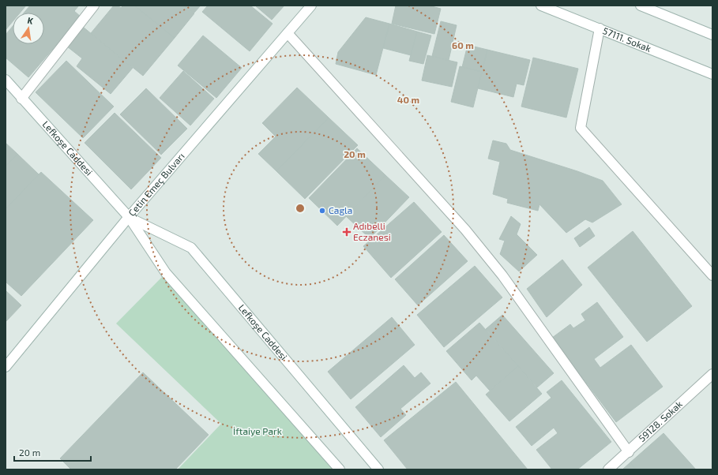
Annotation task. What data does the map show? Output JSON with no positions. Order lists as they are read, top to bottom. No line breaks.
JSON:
{"streets":{"main road":["57111. Sokak","Lefkoşe Caddesi","Çetin Emeç Bulvarı","59128. Sokak"]},"crossings":[["Lefkoşe Caddesi","Çetin Emeç Bulvarı"]],"parks":["İftaiye Park"],"places":{"other":["Cagla"],"health":["Adıbelli Eczanesi"]},"scale_bar":"20 m","north":"top","rings":["60 m","40 m","20 m"]}
